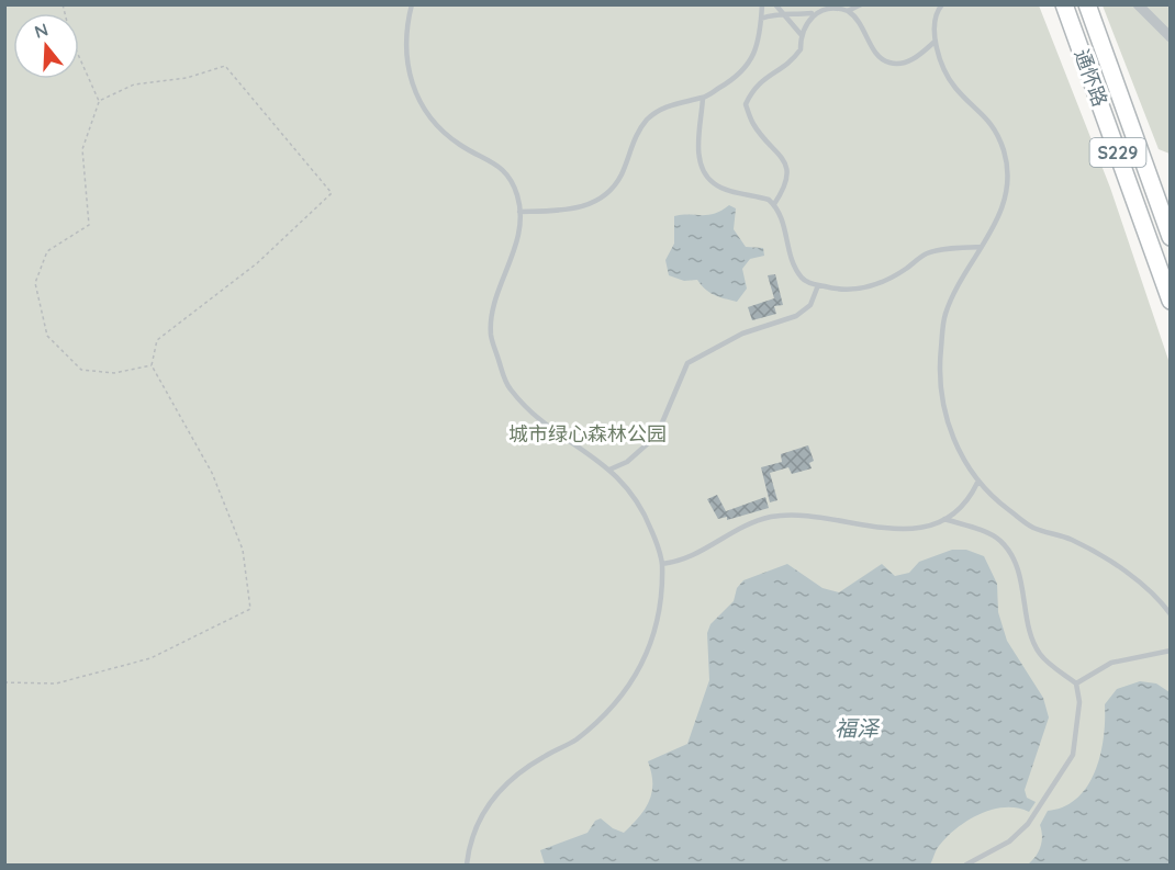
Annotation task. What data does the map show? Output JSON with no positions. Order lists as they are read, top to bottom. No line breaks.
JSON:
{"streets":{"main road":["通怀路","S229"]},"water":["福泽"],"parks":["城市绿心森林公园"],"north":"top"}
